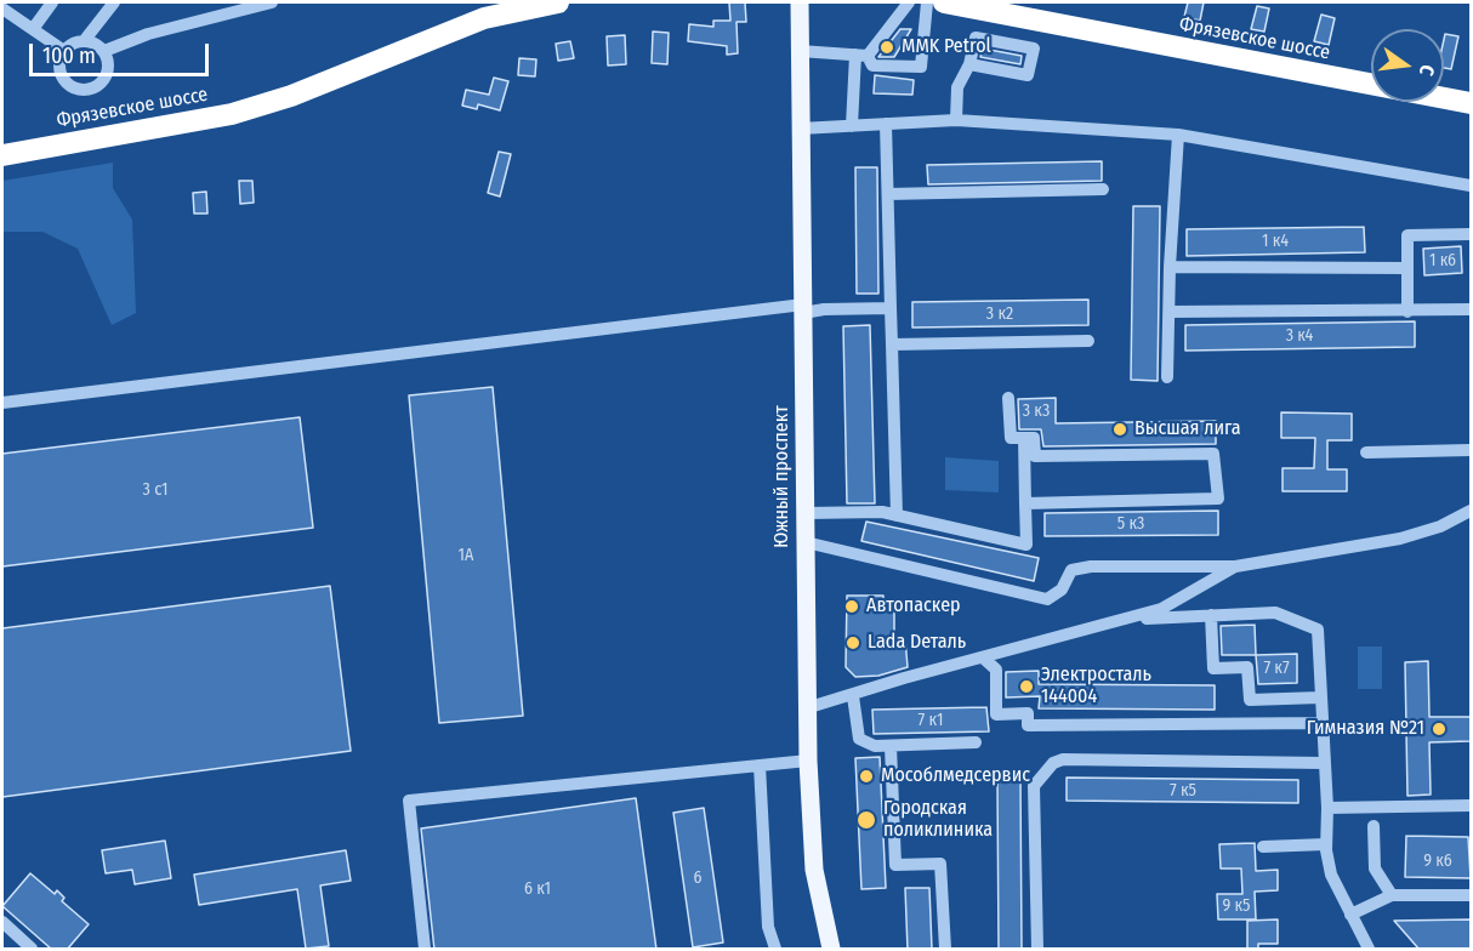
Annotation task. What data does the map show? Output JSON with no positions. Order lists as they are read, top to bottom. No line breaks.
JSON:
{"streets":{"highway":["Фрязевское шоссе"],"main road":["Южный проспект"]},"places":["MMK Petrol","Высшая лига","Автопаскер","Lada Dеталь","Электросталь 144004","Гимназия №21","Мособлмедсервис","Городская поликлиника"],"house_numbers":["1 к4","1 к6","3 к2","3 к4","3 к3","3 с1","5 к3","1А","7 к7","7 к1","7 к5","9 к6","6","6 к1","9 к5"],"scale_bar":"100 m","north":"right"}
